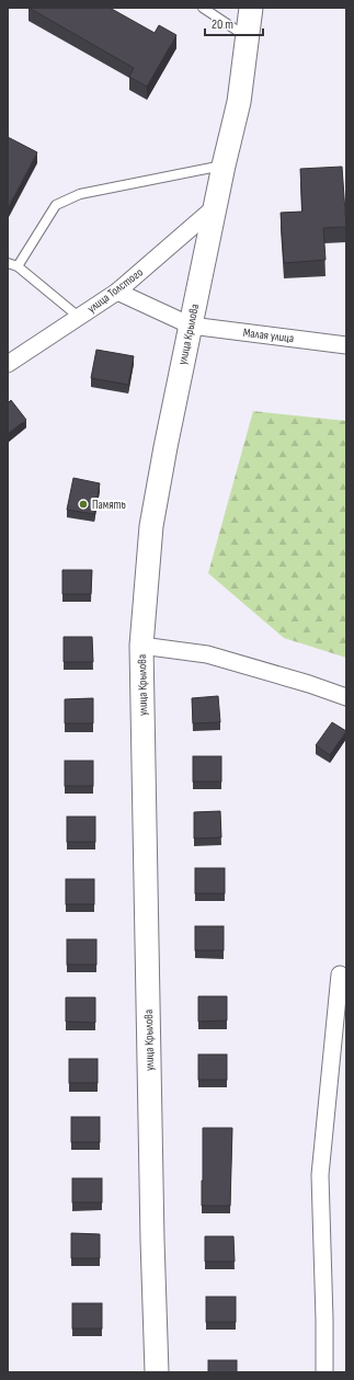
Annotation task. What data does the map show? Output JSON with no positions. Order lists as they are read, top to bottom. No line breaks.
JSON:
{"streets":{"main road":["улица Крылова"],"street":["улица Толстого","Малая улица"]},"crossings":[["улица Толстого","улица Крылова"],["улица Толстого","Малая улица"],["улица Крылова","Малая улица"]],"places":["Память"],"scale_bar":"20 m"}
